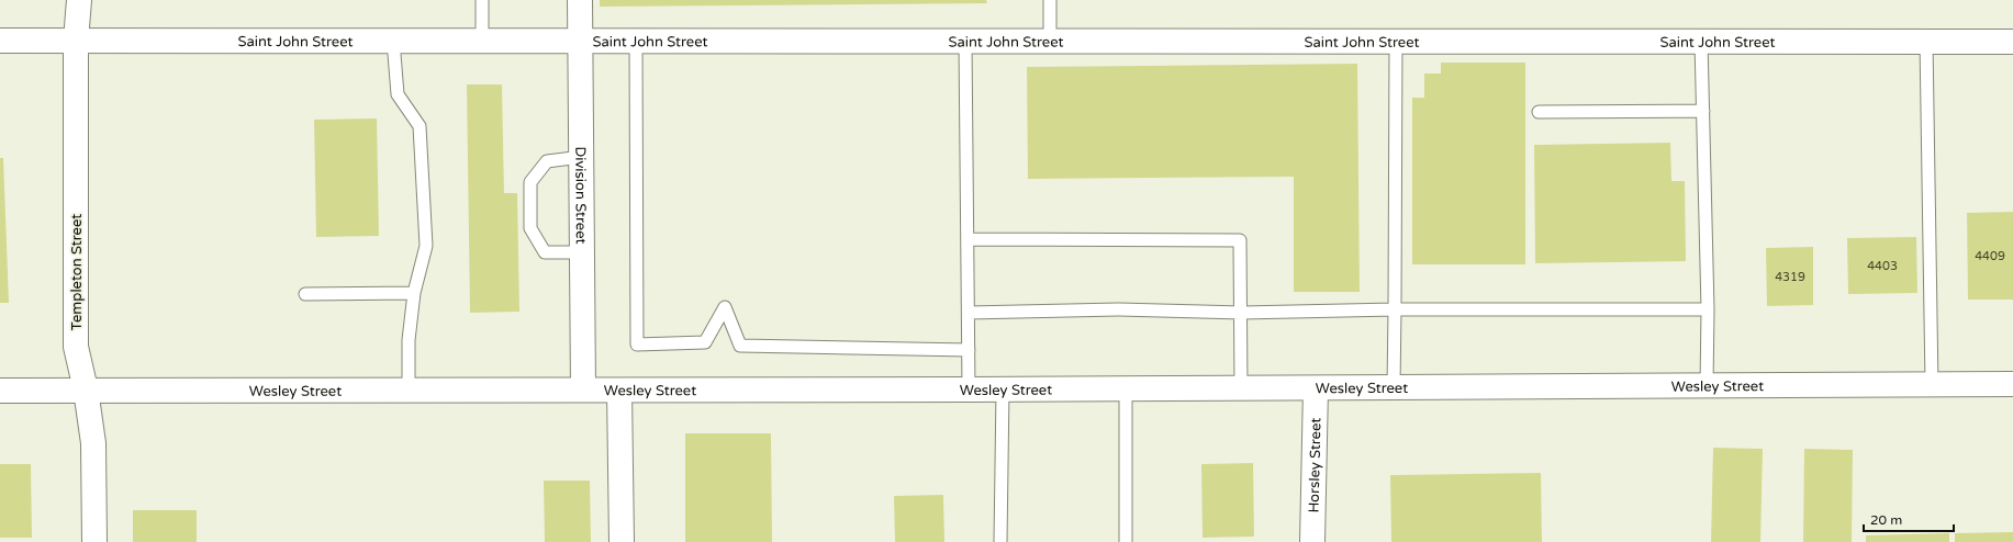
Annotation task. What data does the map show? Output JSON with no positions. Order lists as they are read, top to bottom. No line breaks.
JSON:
{"streets":{"street":["Saint John Street","Division Street","Templeton Street","Wesley Street","Horsley Street"]},"crossings":[["Saint John Street","Division Street"],["Saint John Street","Templeton Street"],["Division Street","Wesley Street"],["Templeton Street","Wesley Street"],["Wesley Street","Horsley Street"]],"house_numbers":["4409","4403","4319"],"scale_bar":"20 m"}
